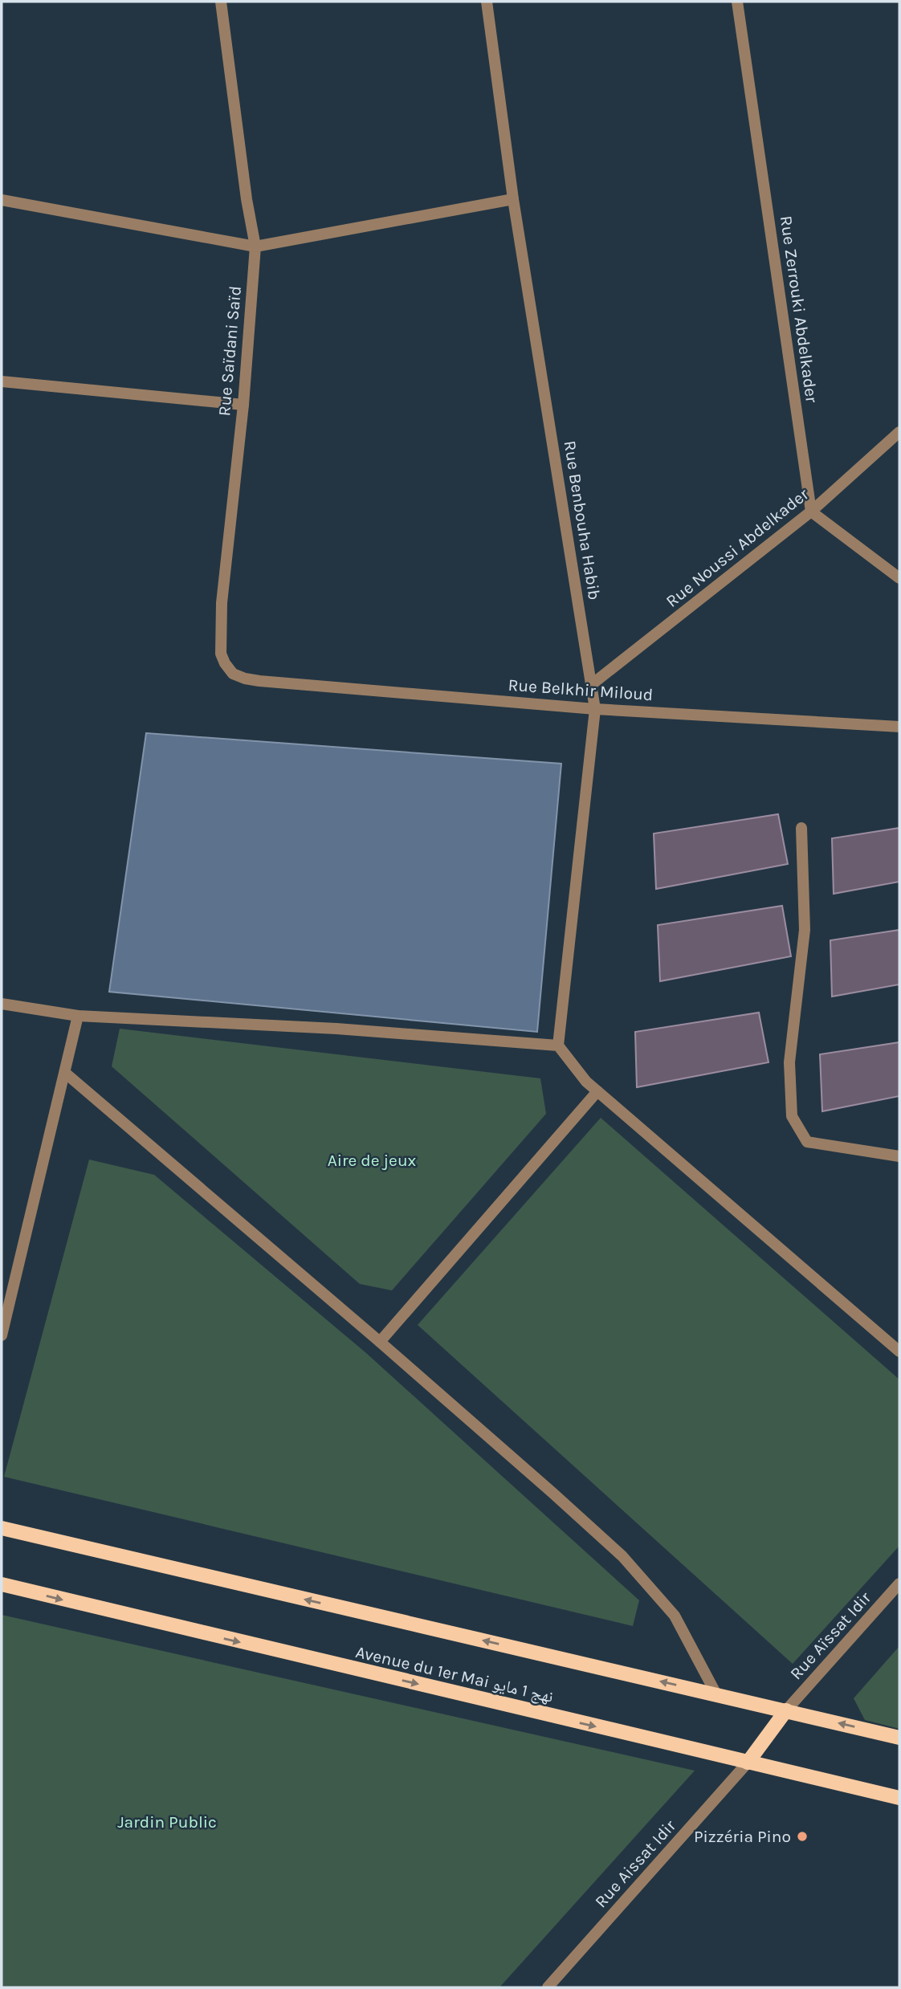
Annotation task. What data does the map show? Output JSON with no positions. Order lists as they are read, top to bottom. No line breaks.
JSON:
{"streets":{"main road":["Avenue du 1er Mai نهج 1 مايو"],"street":["Rue Zerrouki Abdelkader","Rue Saïdani Saïd","Rue Benbouha Habib","Rue Noussi Abdelkader","Rue Belkhir Miloud","Rue Aïssat Idir","Rue Aissat Idir"]},"crossings":[["Rue Zerrouki Abdelkader","Rue Noussi Abdelkader"],["Rue Saïdani Saïd","Rue Belkhir Miloud"],["Rue Benbouha Habib","Rue Noussi Abdelkader"],["Rue Benbouha Habib","Rue Belkhir Miloud"],["Avenue du 1er Mai نهج 1 مايو","Rue Aissat Idir"]],"parks":["Aire de jeux","Jardin Public"],"places":["Pizzéria Pino"]}
